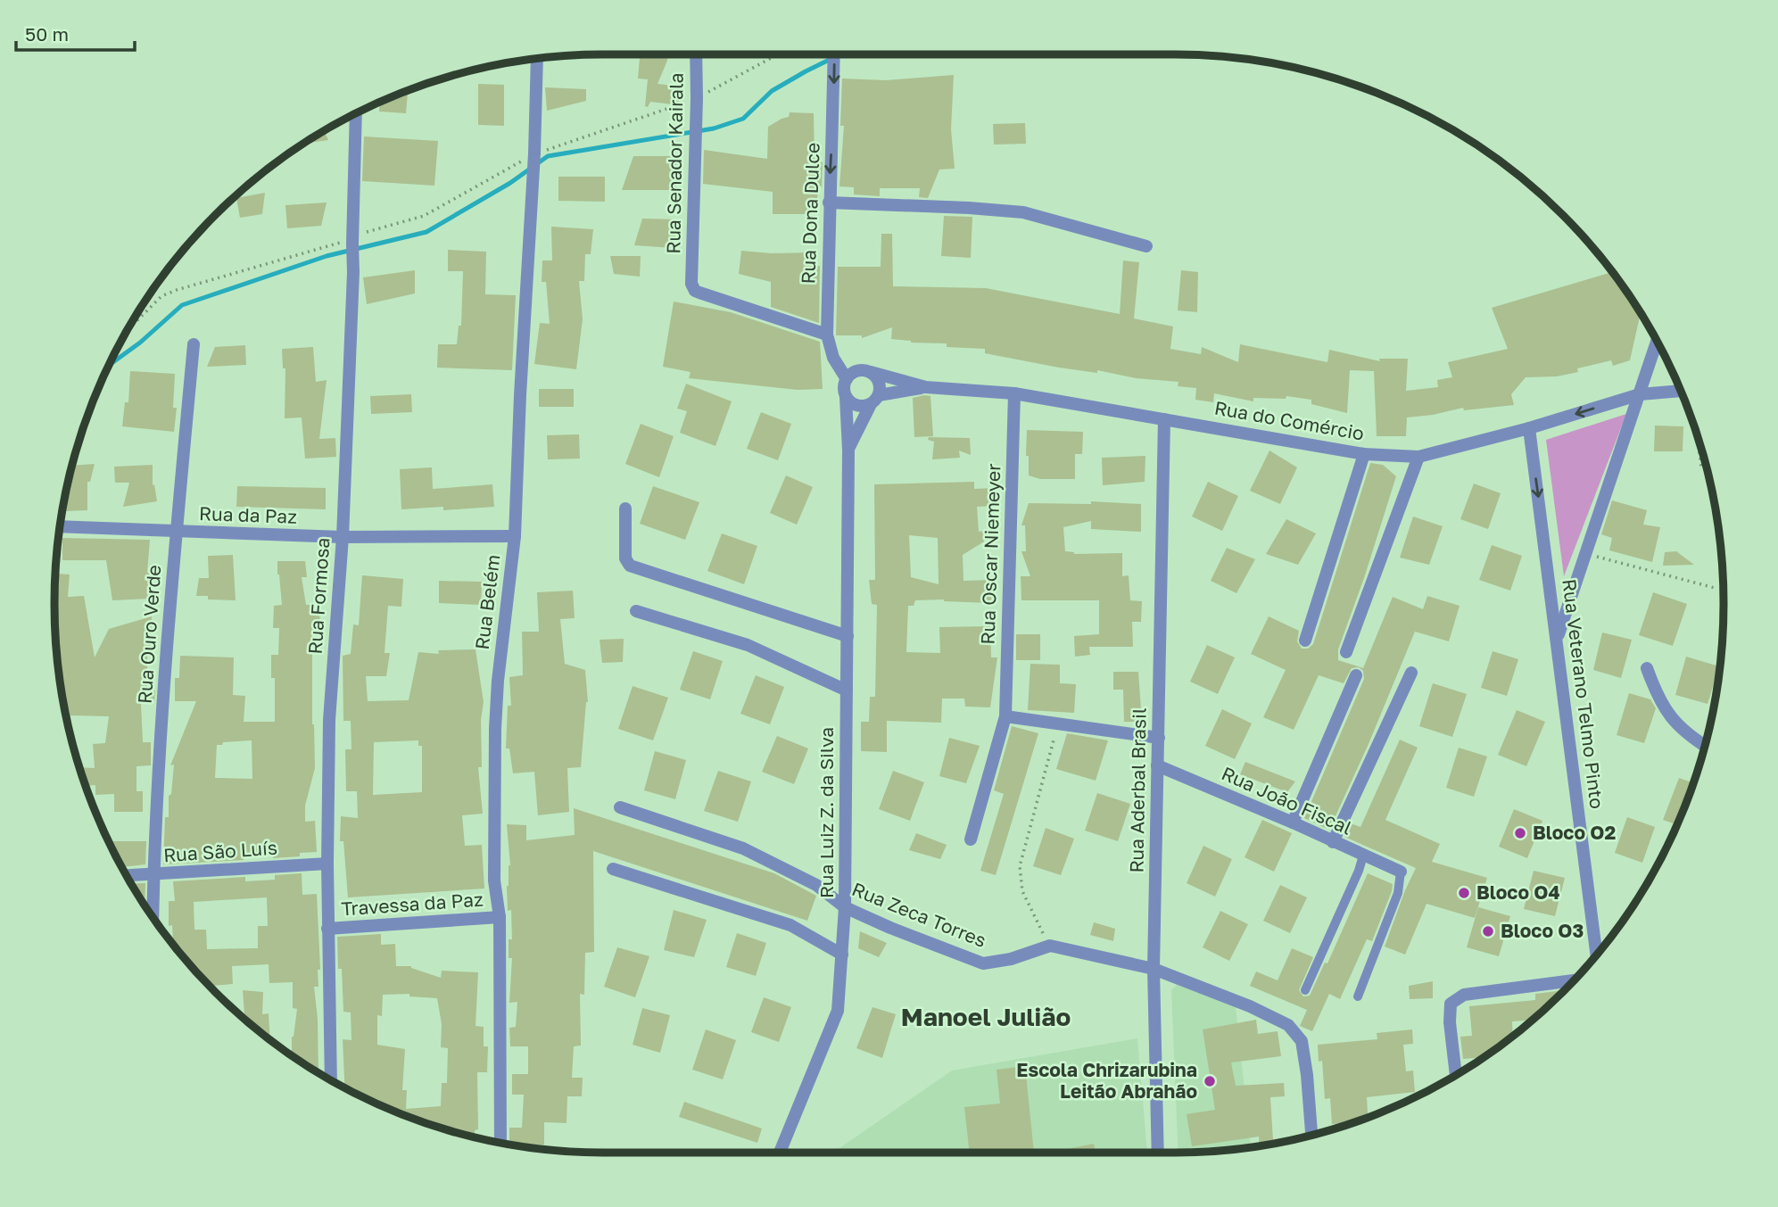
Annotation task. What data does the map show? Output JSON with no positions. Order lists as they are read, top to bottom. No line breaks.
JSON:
{"streets":{"street":["Rua Senador Kairala","Rua Dona Dulce","Rua do Comércio","Rua da Paz","Rua Oscar Niemeyer","Rua Formosa","Rua Belém","Rua Ouro Verde","Rua Veterano Telmo Pinto","Rua Aderbal Brasil","Rua João Fiscal","Rua Luiz Z. da Silva","Rua São Luís","Travessa da Paz","Rua Zeca Torres"]},"crossings":[["Rua Senador Kairala","Rua Dona Dulce"],["Rua Dona Dulce","Rua do Comércio"],["Rua Dona Dulce","Rua Luiz Z. da Silva"],["Rua do Comércio","Rua Oscar Niemeyer"],["Rua do Comércio","Rua Veterano Telmo Pinto"],["Rua do Comércio","Rua Aderbal Brasil"],["Rua do Comércio","Rua Luiz Z. da Silva"],["Rua da Paz","Rua Formosa"],["Rua da Paz","Rua Belém"],["Rua da Paz","Rua Ouro Verde"],["Rua Formosa","Rua São Luís"],["Rua Formosa","Travessa da Paz"],["Rua Belém","Travessa da Paz"],["Rua Ouro Verde","Rua São Luís"],["Rua Aderbal Brasil","Rua João Fiscal"],["Rua Luiz Z. da Silva","Rua Zeca Torres"]],"one_way":["Rua Dona Dulce","Rua Veterano Telmo Pinto"],"districts":["Manoel Julião"],"places":["Bloco O2","Bloco O4","Bloco O3","Escola Chrizarubina Leitão Abrahão"],"scale_bar":"50 m"}
